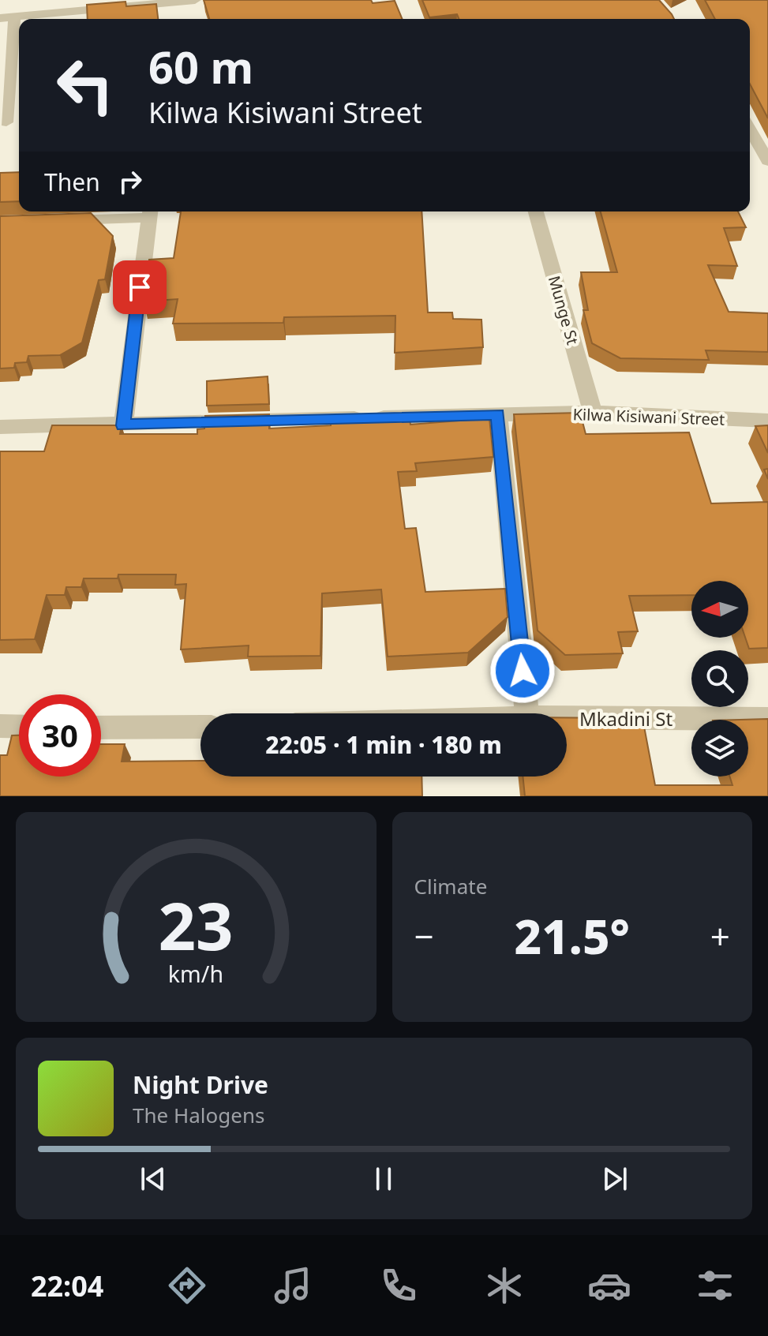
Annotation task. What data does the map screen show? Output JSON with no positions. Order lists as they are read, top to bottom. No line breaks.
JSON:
{"streets":{"street":["Munge St","Kilwa Kisiwani Street","Mkadini St"]},"crossings":[["Munge St","Kilwa Kisiwani Street"]],"north":"left","page":{"turn":["60 m","Kilwa Kisiwani Street"],"then":"Then","limit":"30","trip":"22:05 · 1 min · 180 m","tile":"Climate","heat":["−","21.5°","+"],"song":["Night Drive","The Halogens"],"tabs":"22:04","gauge":["23","km/h"]}}
